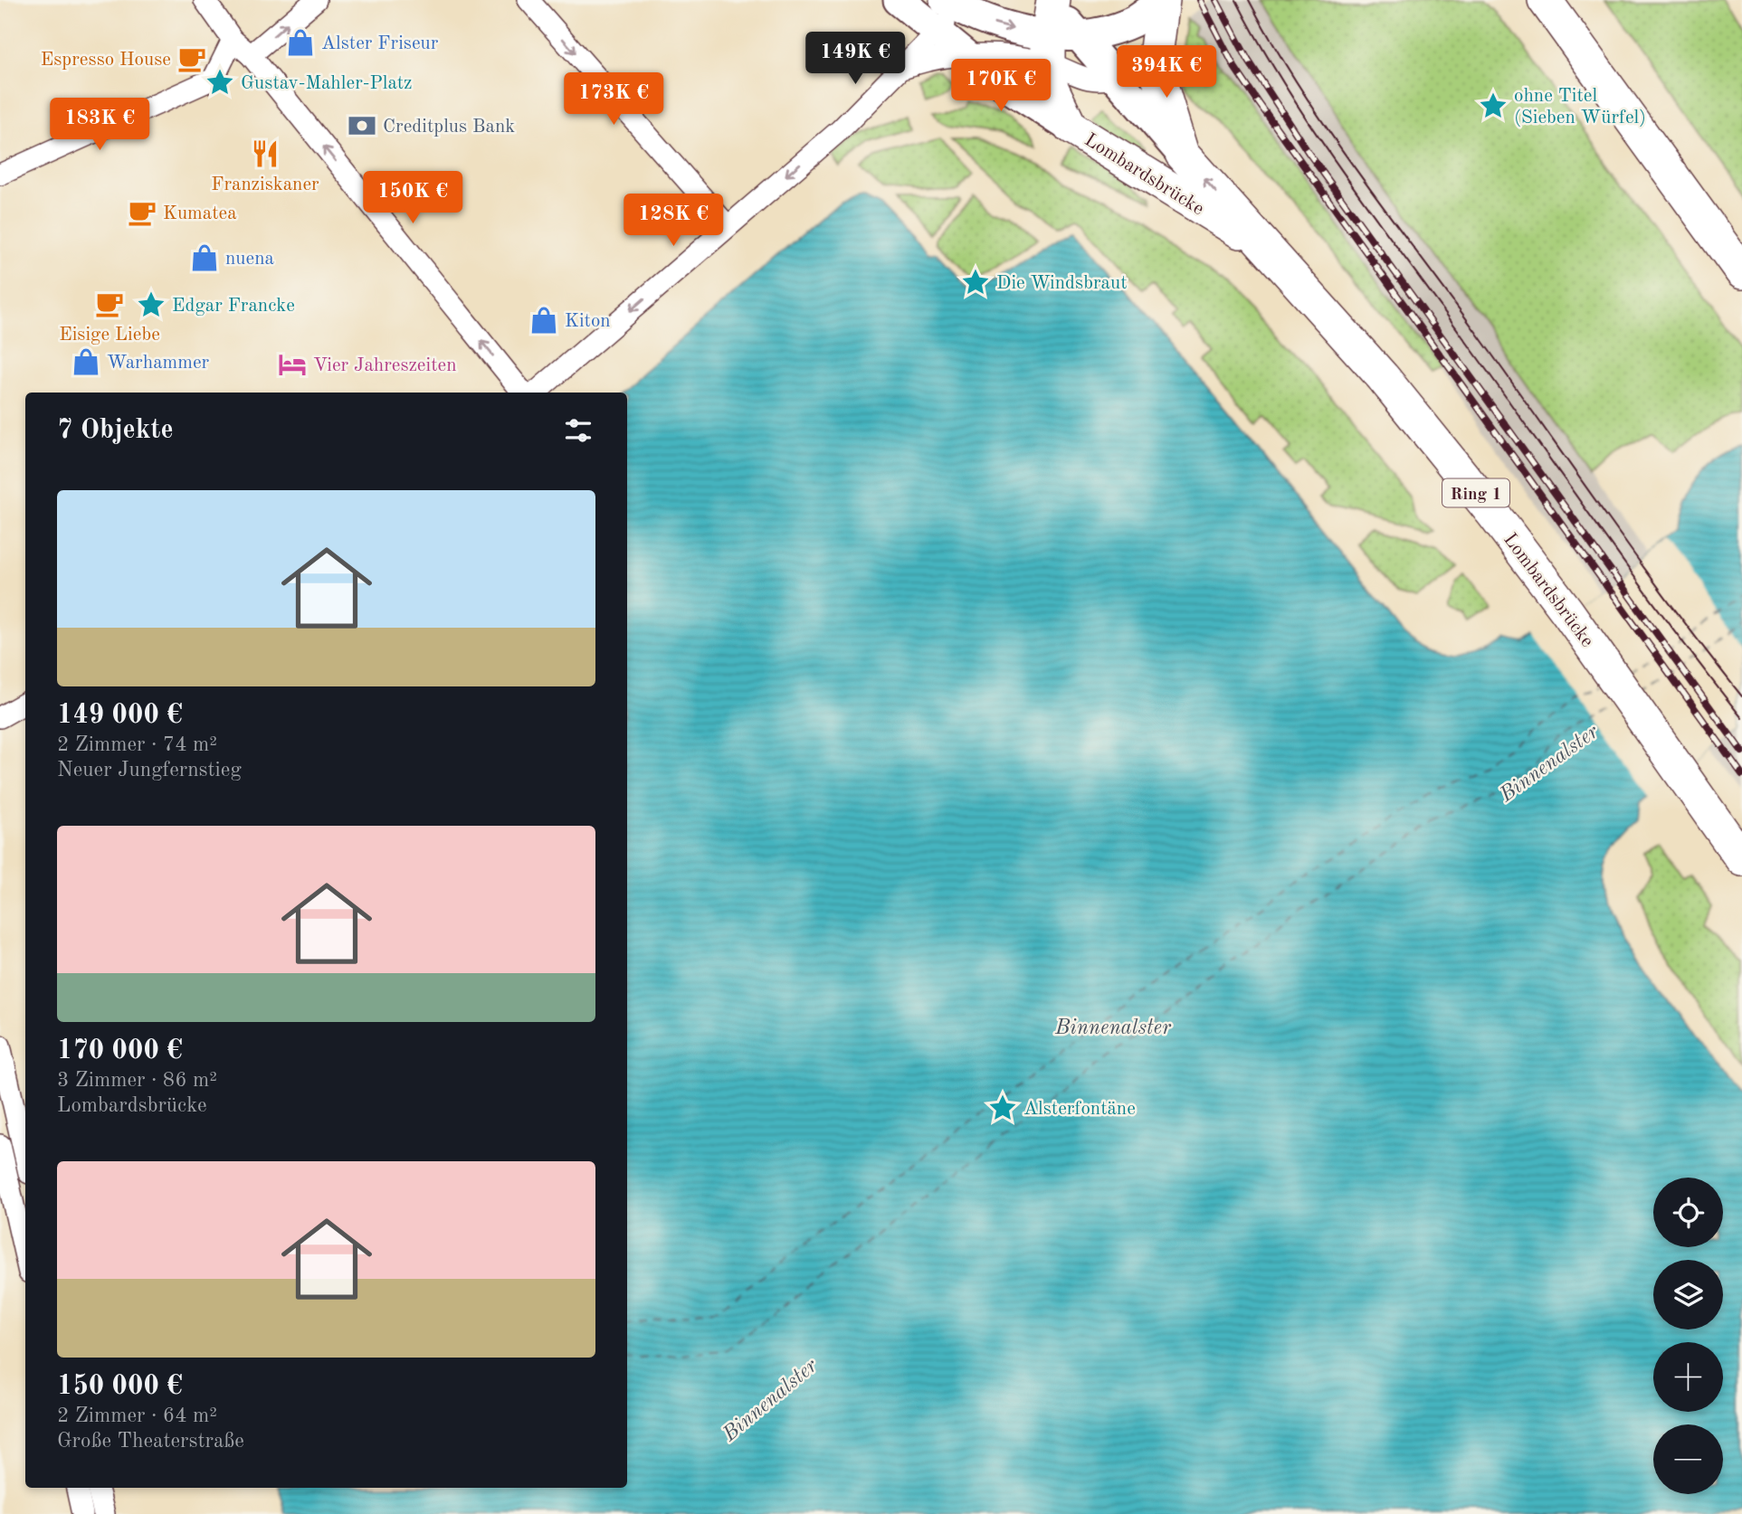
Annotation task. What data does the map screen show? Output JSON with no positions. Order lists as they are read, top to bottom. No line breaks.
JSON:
{"streets":{"main road":["Lombardsbrücke","Ring 1"]},"crossings":[["Lombardsbrücke","Ring 1"]],"water":["Binnenalster"],"places":{"shop":["Alster Friseur","nuena","Kiton","Warhammer"],"cafe":["Espresso House","Kumatea","Eisige Liebe"],"place":["Gustav-Mahler-Platz","ohne Titel (Sieben Würfel)","Die Windsbraut","Edgar Francke","Alsterfontäne"],"bank":["Creditplus Bank"],"restaurant":["Franziskaner"],"hotel":["Vier Jahreszeiten"]},"page":{"price":["149K €","394K €","170K €","173K €","183K €","150K €","128K €"],"heading":"7 Objekte","list":[{"name":"149 000 €","note":"2 Zimmer · 74 m² · Neuer Jungfernstieg"},{"name":"170 000 €","note":"3 Zimmer · 86 m² · Lombardsbrücke"},{"name":"150 000 €","note":"2 Zimmer · 64 m² · Große Theaterstraße"}],"map_buttons":["+","−"]}}
